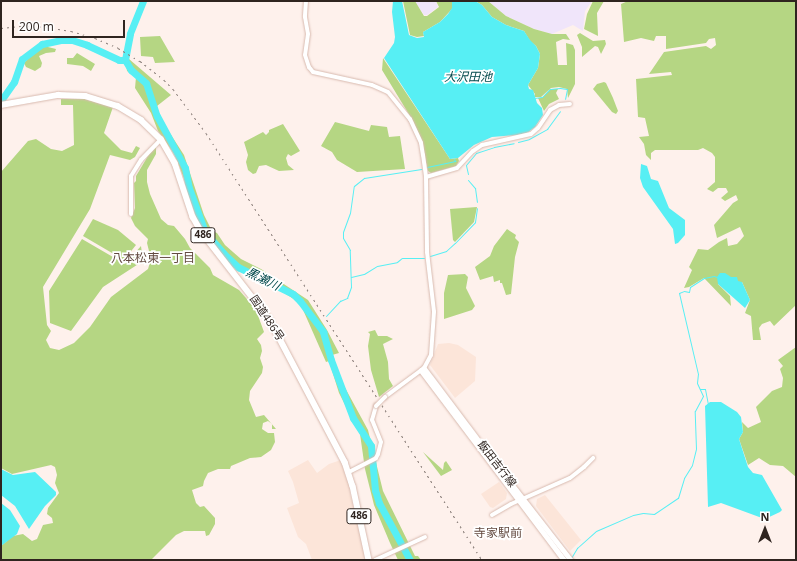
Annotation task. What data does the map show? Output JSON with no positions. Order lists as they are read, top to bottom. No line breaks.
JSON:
{"streets":{"highway":["486","国道486号"],"main road":["飯田吉行線"]},"districts":["八本松東一丁目","寺家駅前"],"water":["大沢田池","黒瀬川"],"scale_bar":"200 m","north":"top"}
